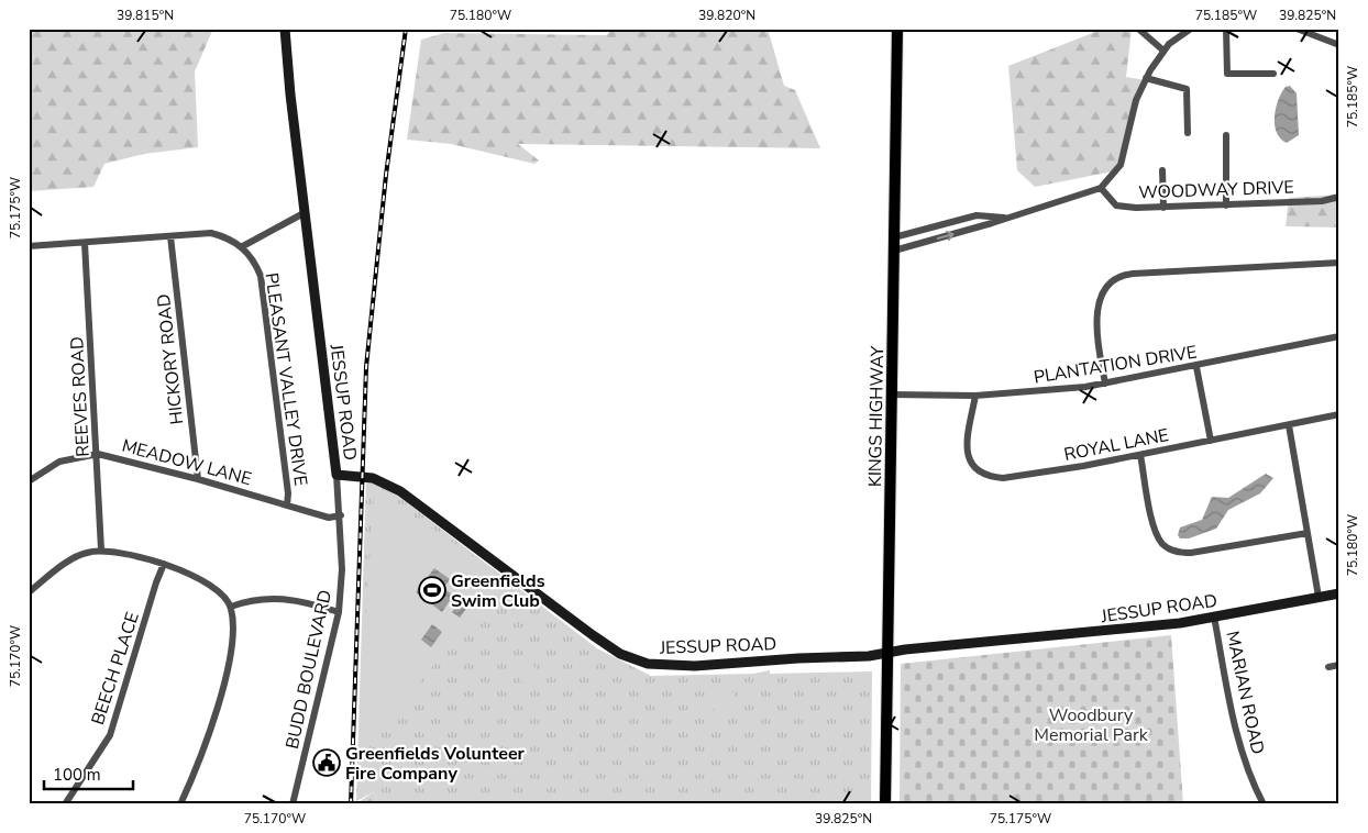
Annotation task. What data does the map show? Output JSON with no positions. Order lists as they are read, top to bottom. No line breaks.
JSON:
{"streets":{"main road":["KINGS HIGHWAY"],"street":["WOODWAY DRIVE","HICKORY ROAD","PLANTATION DRIVE","PLEASANT VALLEY DRIVE","REEVES ROAD","JESSUP ROAD","ROYAL LANE","MEADOW LANE","BEECH PLACE","BUDD BOULEVARD","MARIAN ROAD"]},"crossings":[["HICKORY ROAD","PLEASANT VALLEY DRIVE"],["HICKORY ROAD","MEADOW LANE"],["PLANTATION DRIVE","KINGS HIGHWAY"],["PLANTATION DRIVE","ROYAL LANE"],["PLEASANT VALLEY DRIVE","REEVES ROAD"],["PLEASANT VALLEY DRIVE","MEADOW LANE"],["REEVES ROAD","MEADOW LANE"],["JESSUP ROAD","KINGS HIGHWAY"],["JESSUP ROAD","BUDD BOULEVARD"],["JESSUP ROAD","MARIAN ROAD"],["MEADOW LANE","BUDD BOULEVARD"]],"parks":["Woodbury Memorial Park"],"places":{"sports":["Greenfields Swim Club"],"public building":["Greenfields Volunteer Fire Company"]},"scale_bar":"100 m","coordinates":["39.815°N","75.180°W","39.820°N","75.185°W","39.825°N","75.175°W","75.170°W"]}
